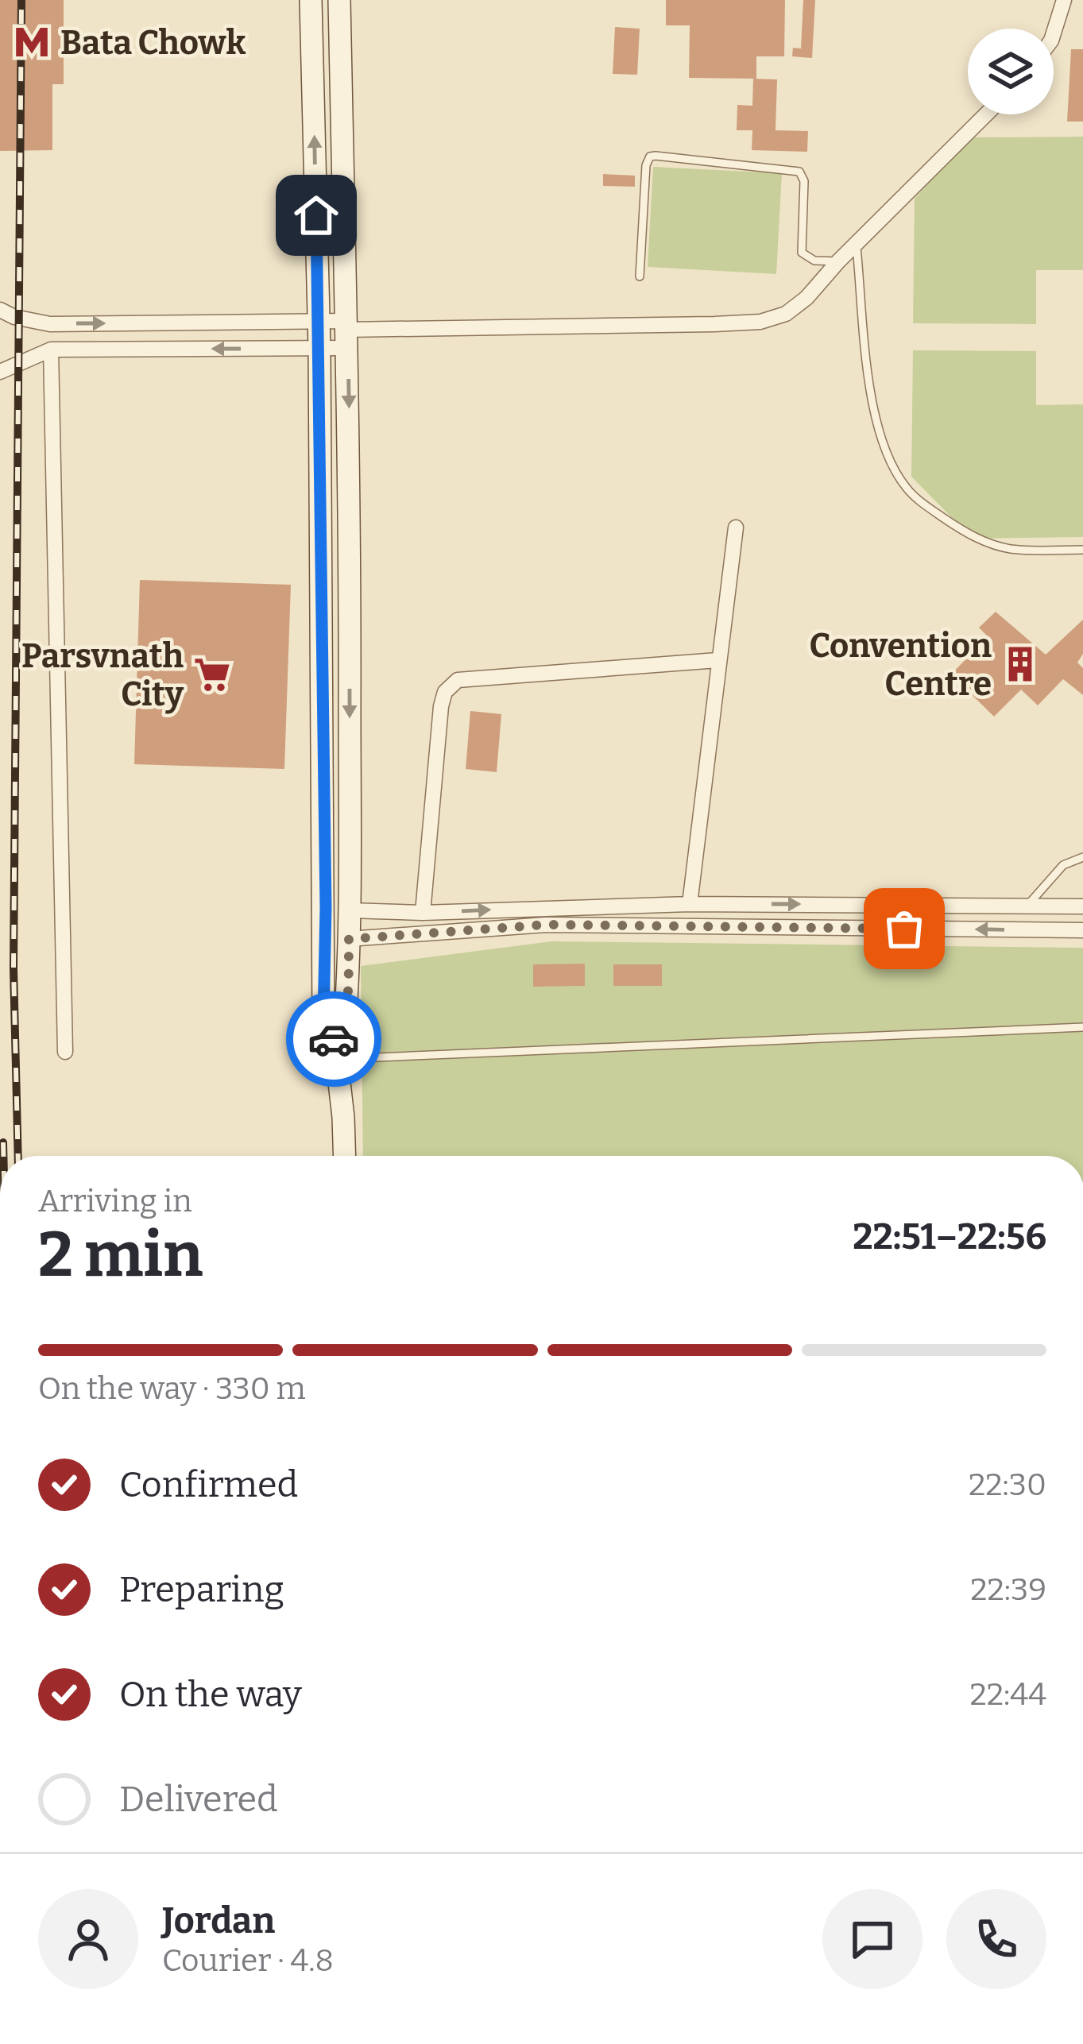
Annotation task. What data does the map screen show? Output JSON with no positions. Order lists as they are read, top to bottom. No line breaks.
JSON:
{"places":{"metro station":["Bata Chowk"],"building":["Convention Centre"],"supermarket":["Parsvnath City"]},"page":{"heading":["2 min","Arriving in","22:51–22:56"],"panel":["Jordan","Courier · 4.8"],"bar":"On the way · 330 m","list":[["Confirmed","22:30"],["Preparing","22:39"],["On the way","22:44"],"Delivered"]}}
